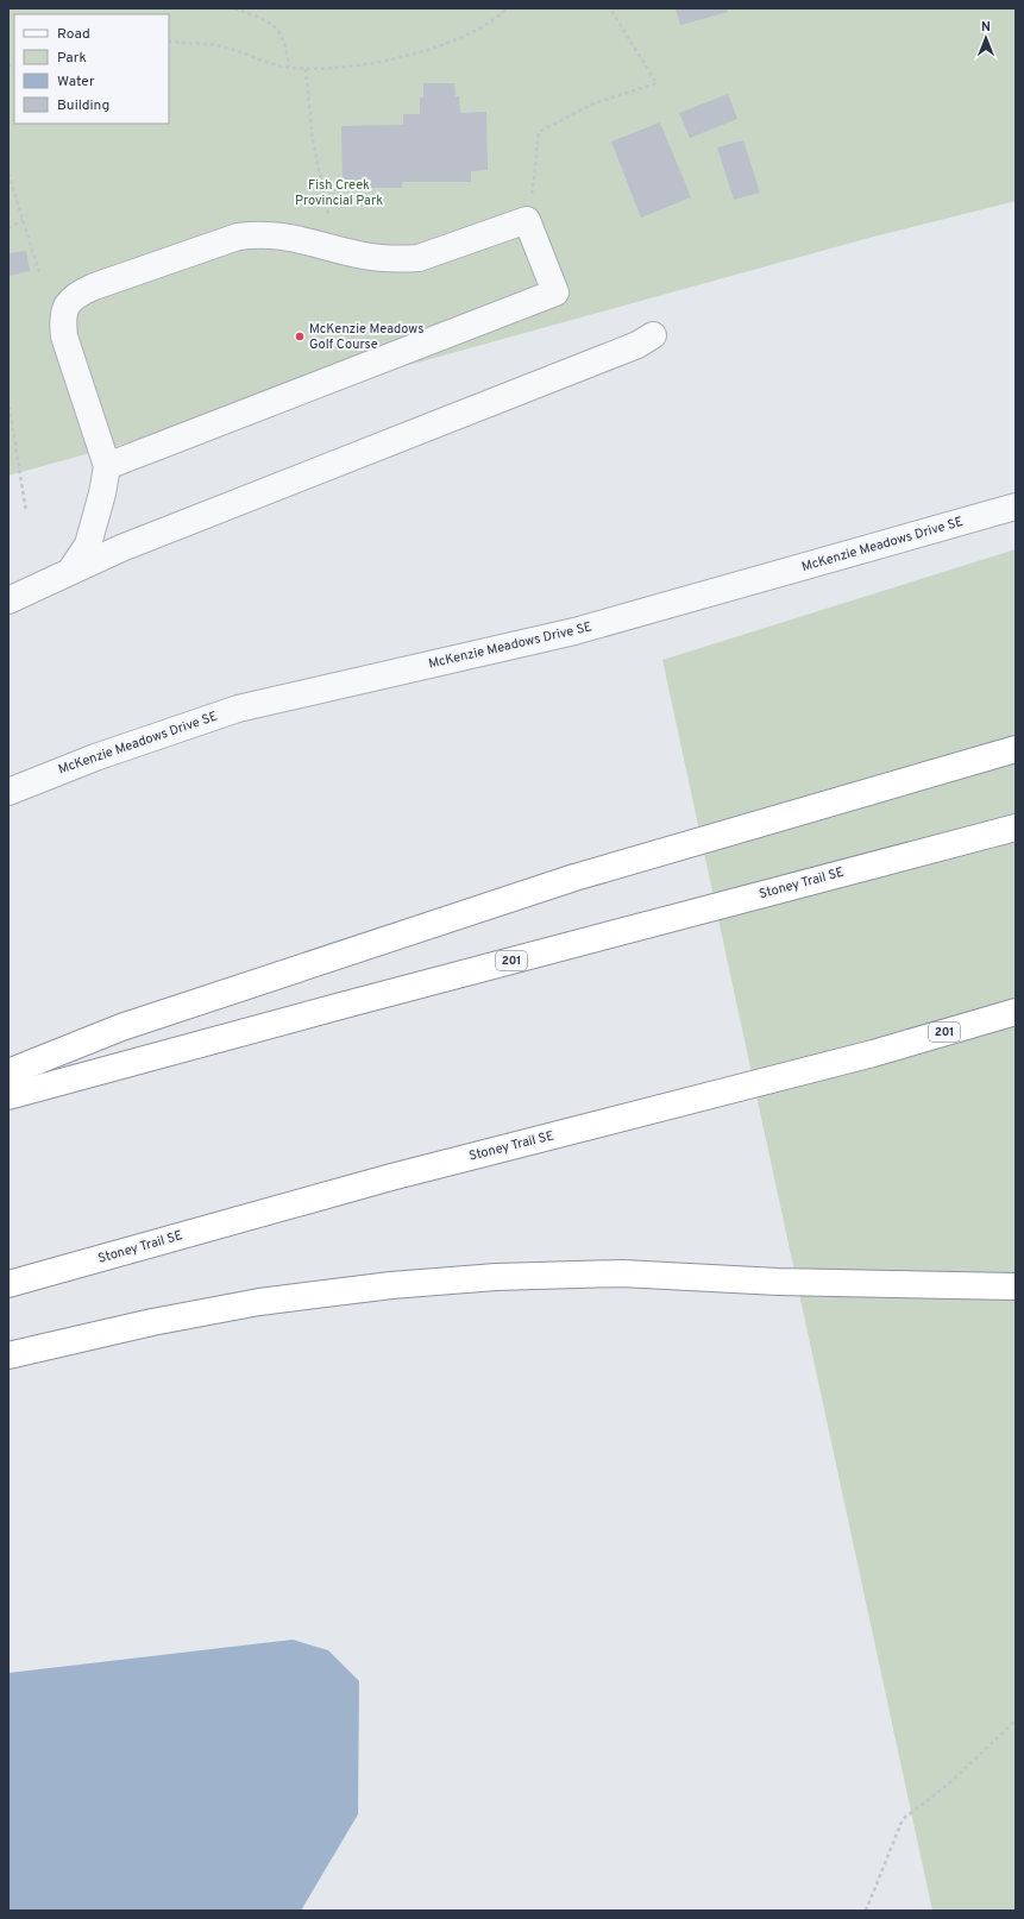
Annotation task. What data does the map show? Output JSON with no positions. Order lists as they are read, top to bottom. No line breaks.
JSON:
{"streets":{"highway":["Stoney Trail SE","201"],"street":["McKenzie Meadows Drive SE"]},"parks":["Fish Creek Provincial Park"],"places":["McKenzie Meadows Golf Course"],"legend":["Road","Park","Water","Building"],"north":"top"}
